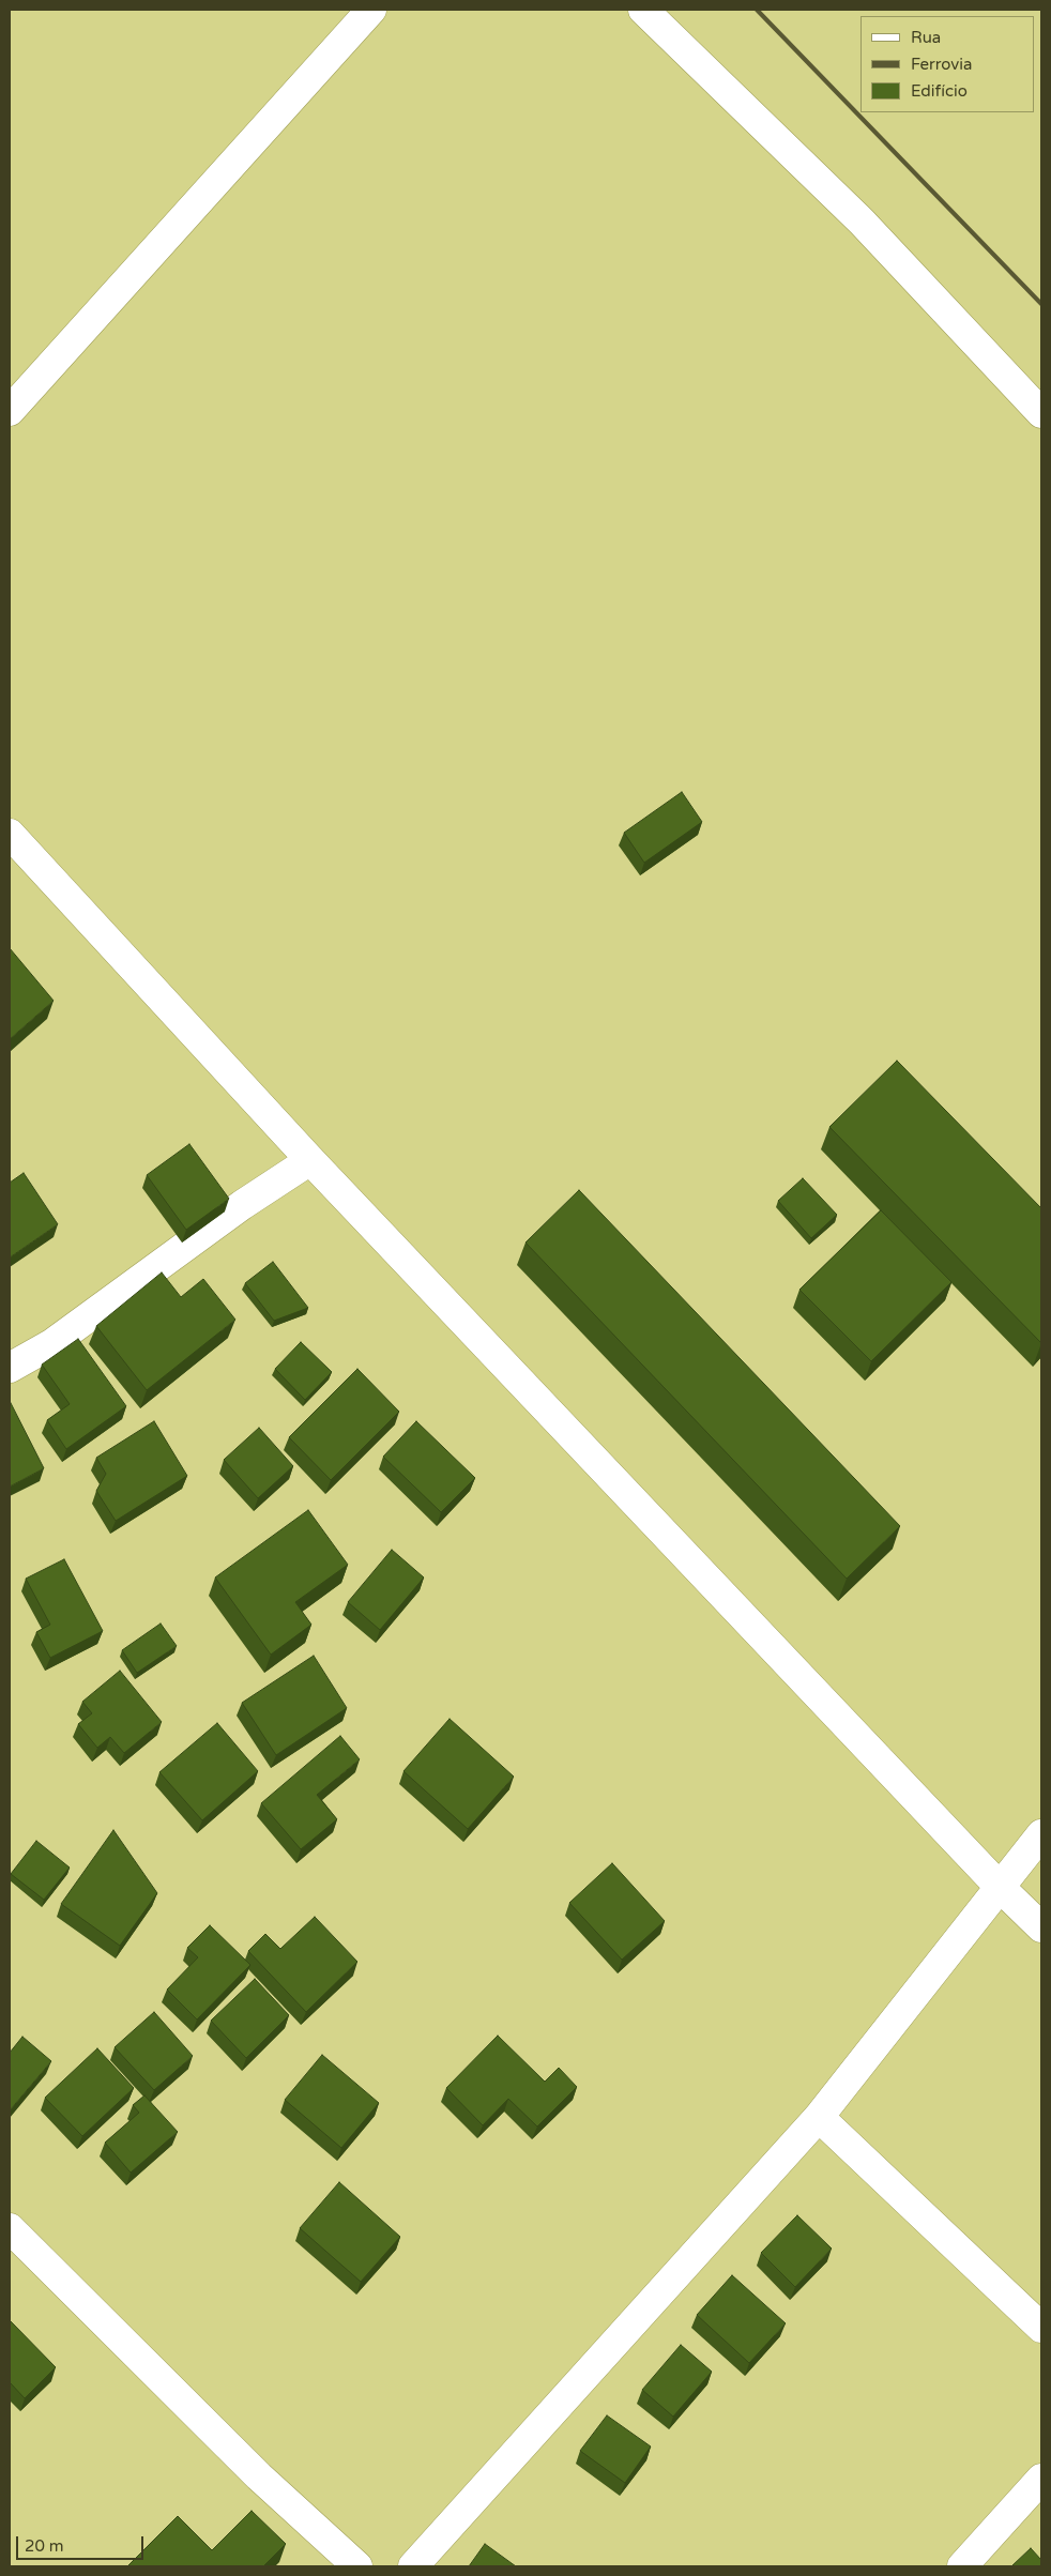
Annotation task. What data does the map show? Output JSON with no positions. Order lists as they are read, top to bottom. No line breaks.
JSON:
{"legend":["Rua","Ferrovia","Edifício"],"scale_bar":"20 m"}
